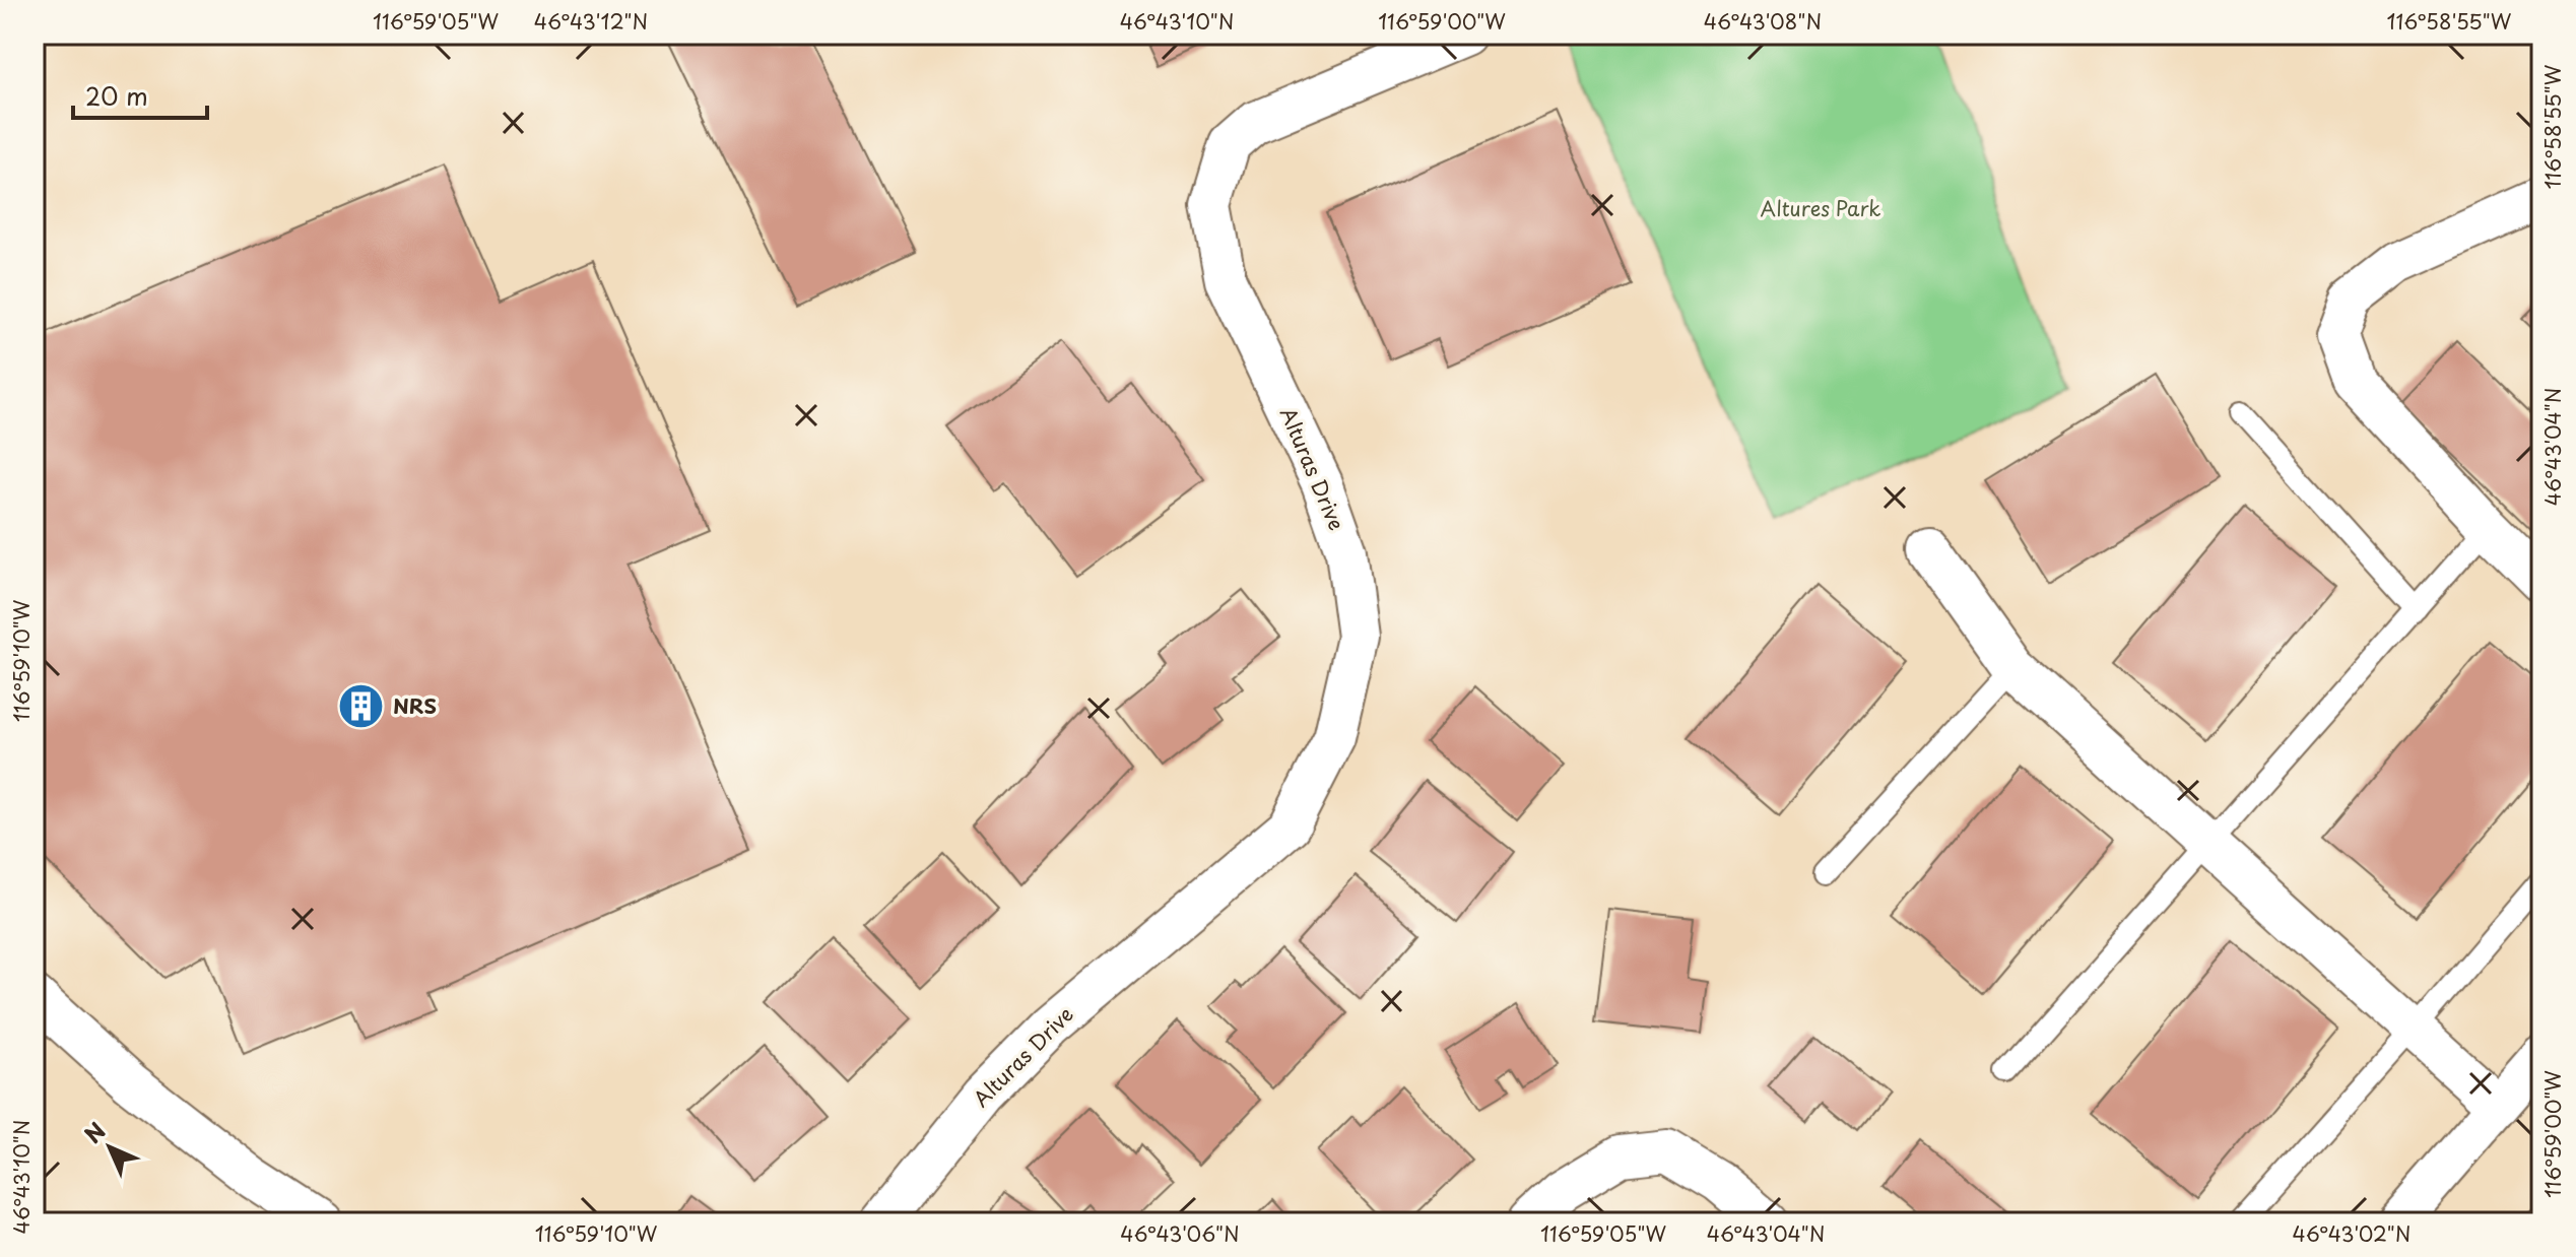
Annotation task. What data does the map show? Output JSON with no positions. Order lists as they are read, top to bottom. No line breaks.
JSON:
{"streets":{"street":["Alturas Drive"]},"parks":["Altures Park"],"places":{"building":["NRS"]},"scale_bar":"20 m","north":"top left","coordinates":["116°59'05\"W","46°43'12\"N","46°43'10\"N","116°59'00\"W","46°43'08\"N","116°58'55\"W","46°43'04\"N","116°59'10\"W","46°43'06\"N","46°43'02\"N"]}
